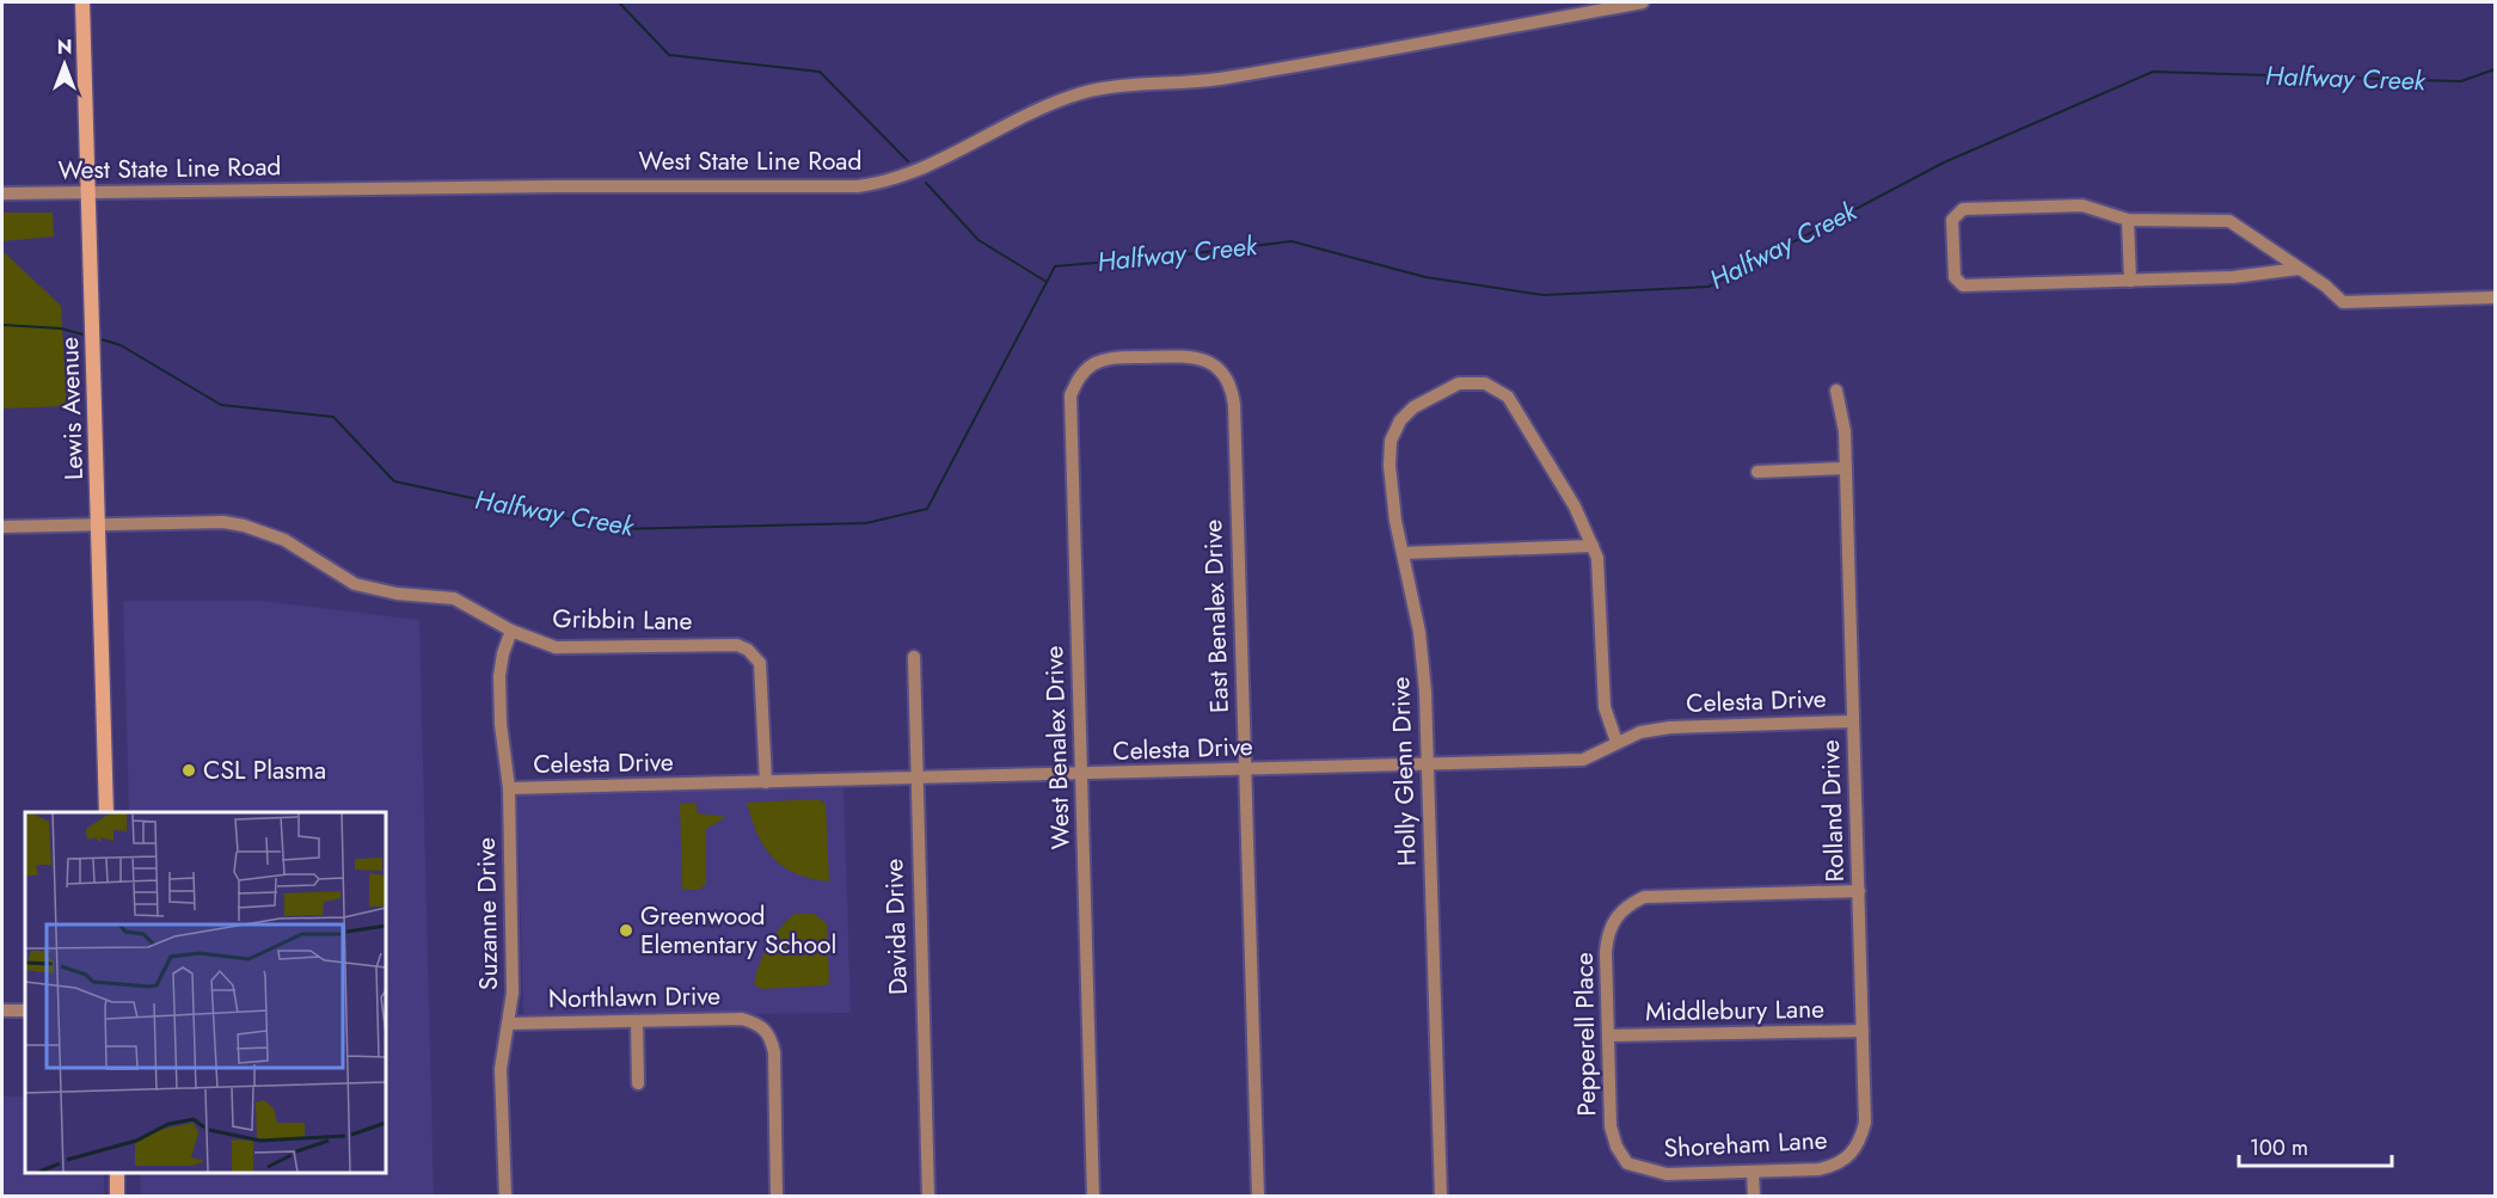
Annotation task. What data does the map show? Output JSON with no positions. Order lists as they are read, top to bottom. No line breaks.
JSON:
{"streets":{"main road":["Lewis Avenue"],"street":["West State Line Road","East Benalex Drive","Gribbin Lane","Celesta Drive","West Benalex Drive","Holly Glenn Drive","Rolland Drive","Suzanne Drive","Davida Drive","Northlawn Drive","Middlebury Lane","Pepperell Place","Shoreham Lane"]},"crossings":[["West State Line Road","Lewis Avenue"],["Lewis Avenue","Gribbin Lane"],["East Benalex Drive","Celesta Drive"],["East Benalex Drive","West Benalex Drive"],["Gribbin Lane","Celesta Drive"],["Gribbin Lane","Suzanne Drive"],["Celesta Drive","West Benalex Drive"],["Celesta Drive","Holly Glenn Drive"],["Celesta Drive","Rolland Drive"],["Celesta Drive","Suzanne Drive"],["Celesta Drive","Davida Drive"],["Rolland Drive","Middlebury Lane"],["Rolland Drive","Pepperell Place"],["Rolland Drive","Shoreham Lane"],["Suzanne Drive","Northlawn Drive"],["Middlebury Lane","Pepperell Place"],["Pepperell Place","Shoreham Lane"]],"water":["Halfway Creek"],"places":["CSL Plasma","Greenwood Elementary School"],"scale_bar":"100 m","north":"top"}
